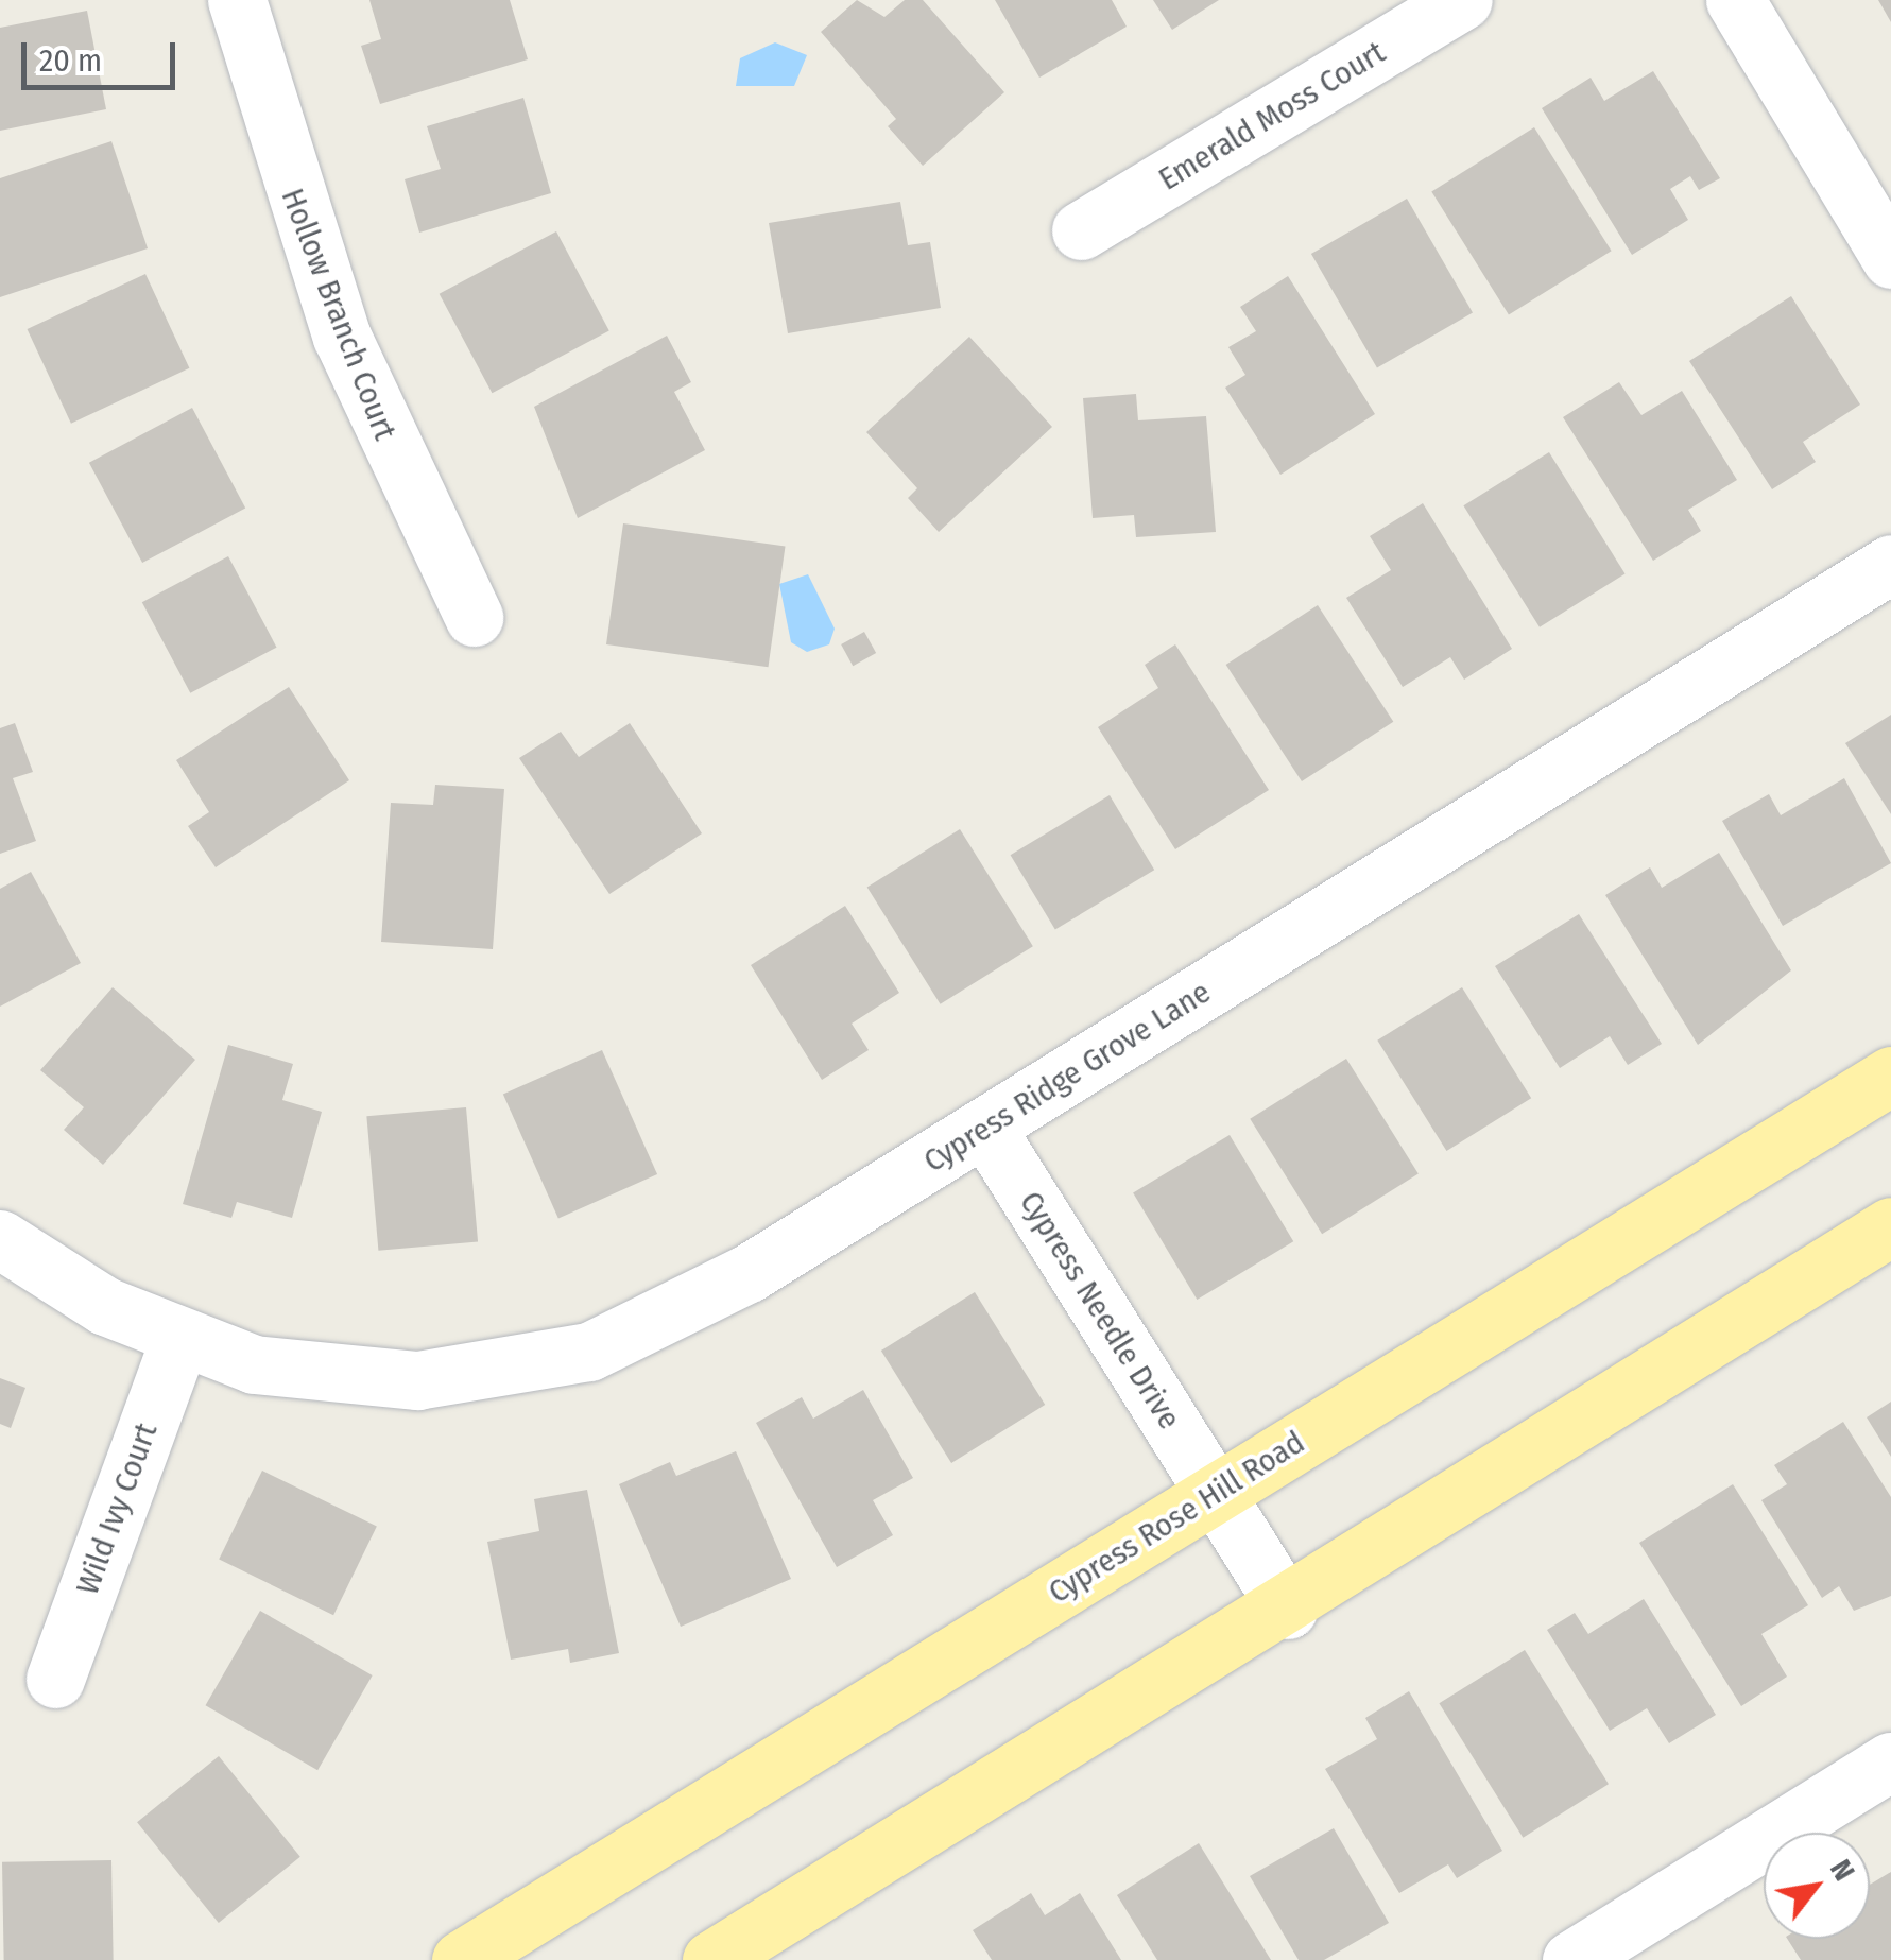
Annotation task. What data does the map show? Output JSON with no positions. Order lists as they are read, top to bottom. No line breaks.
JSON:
{"streets":{"main road":["Cypress Rose Hill Road"],"street":["Emerald Moss Court","Hollow Branch Court","Cypress Ridge Grove Lane","Cypress Needle Drive","Wild Ivy Court"]},"crossings":[["Cypress Ridge Grove Lane","Cypress Needle Drive"],["Cypress Ridge Grove Lane","Wild Ivy Court"],["Cypress Needle Drive","Cypress Rose Hill Road"]],"scale_bar":"20 m","north":"top right"}
